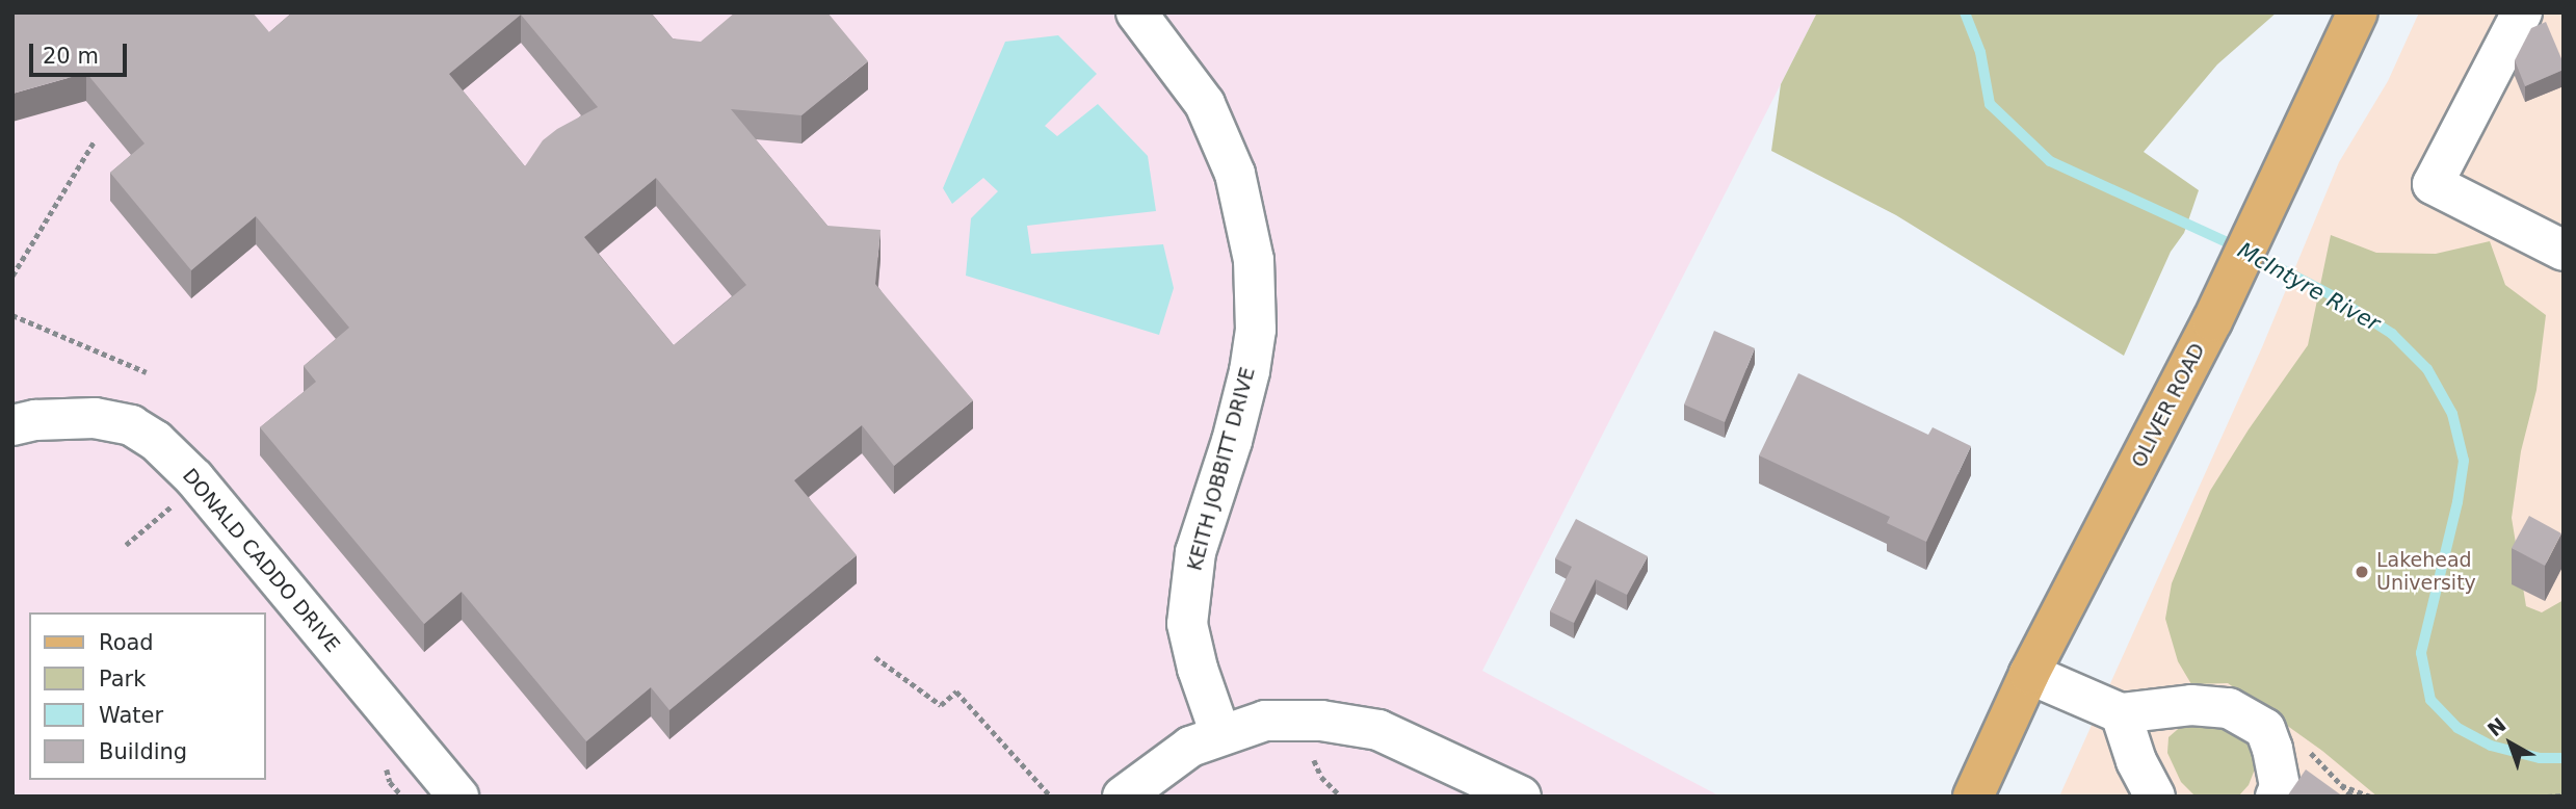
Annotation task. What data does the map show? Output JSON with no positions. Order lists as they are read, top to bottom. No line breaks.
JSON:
{"streets":{"main road":["OLIVER ROAD"],"street":["KEITH JOBBITT DRIVE","DONALD CADDO DRIVE"]},"water":["McIntyre River"],"places":["Lakehead University"],"legend":["Road","Park","Water","Building"],"scale_bar":"20 m","north":"top left"}
